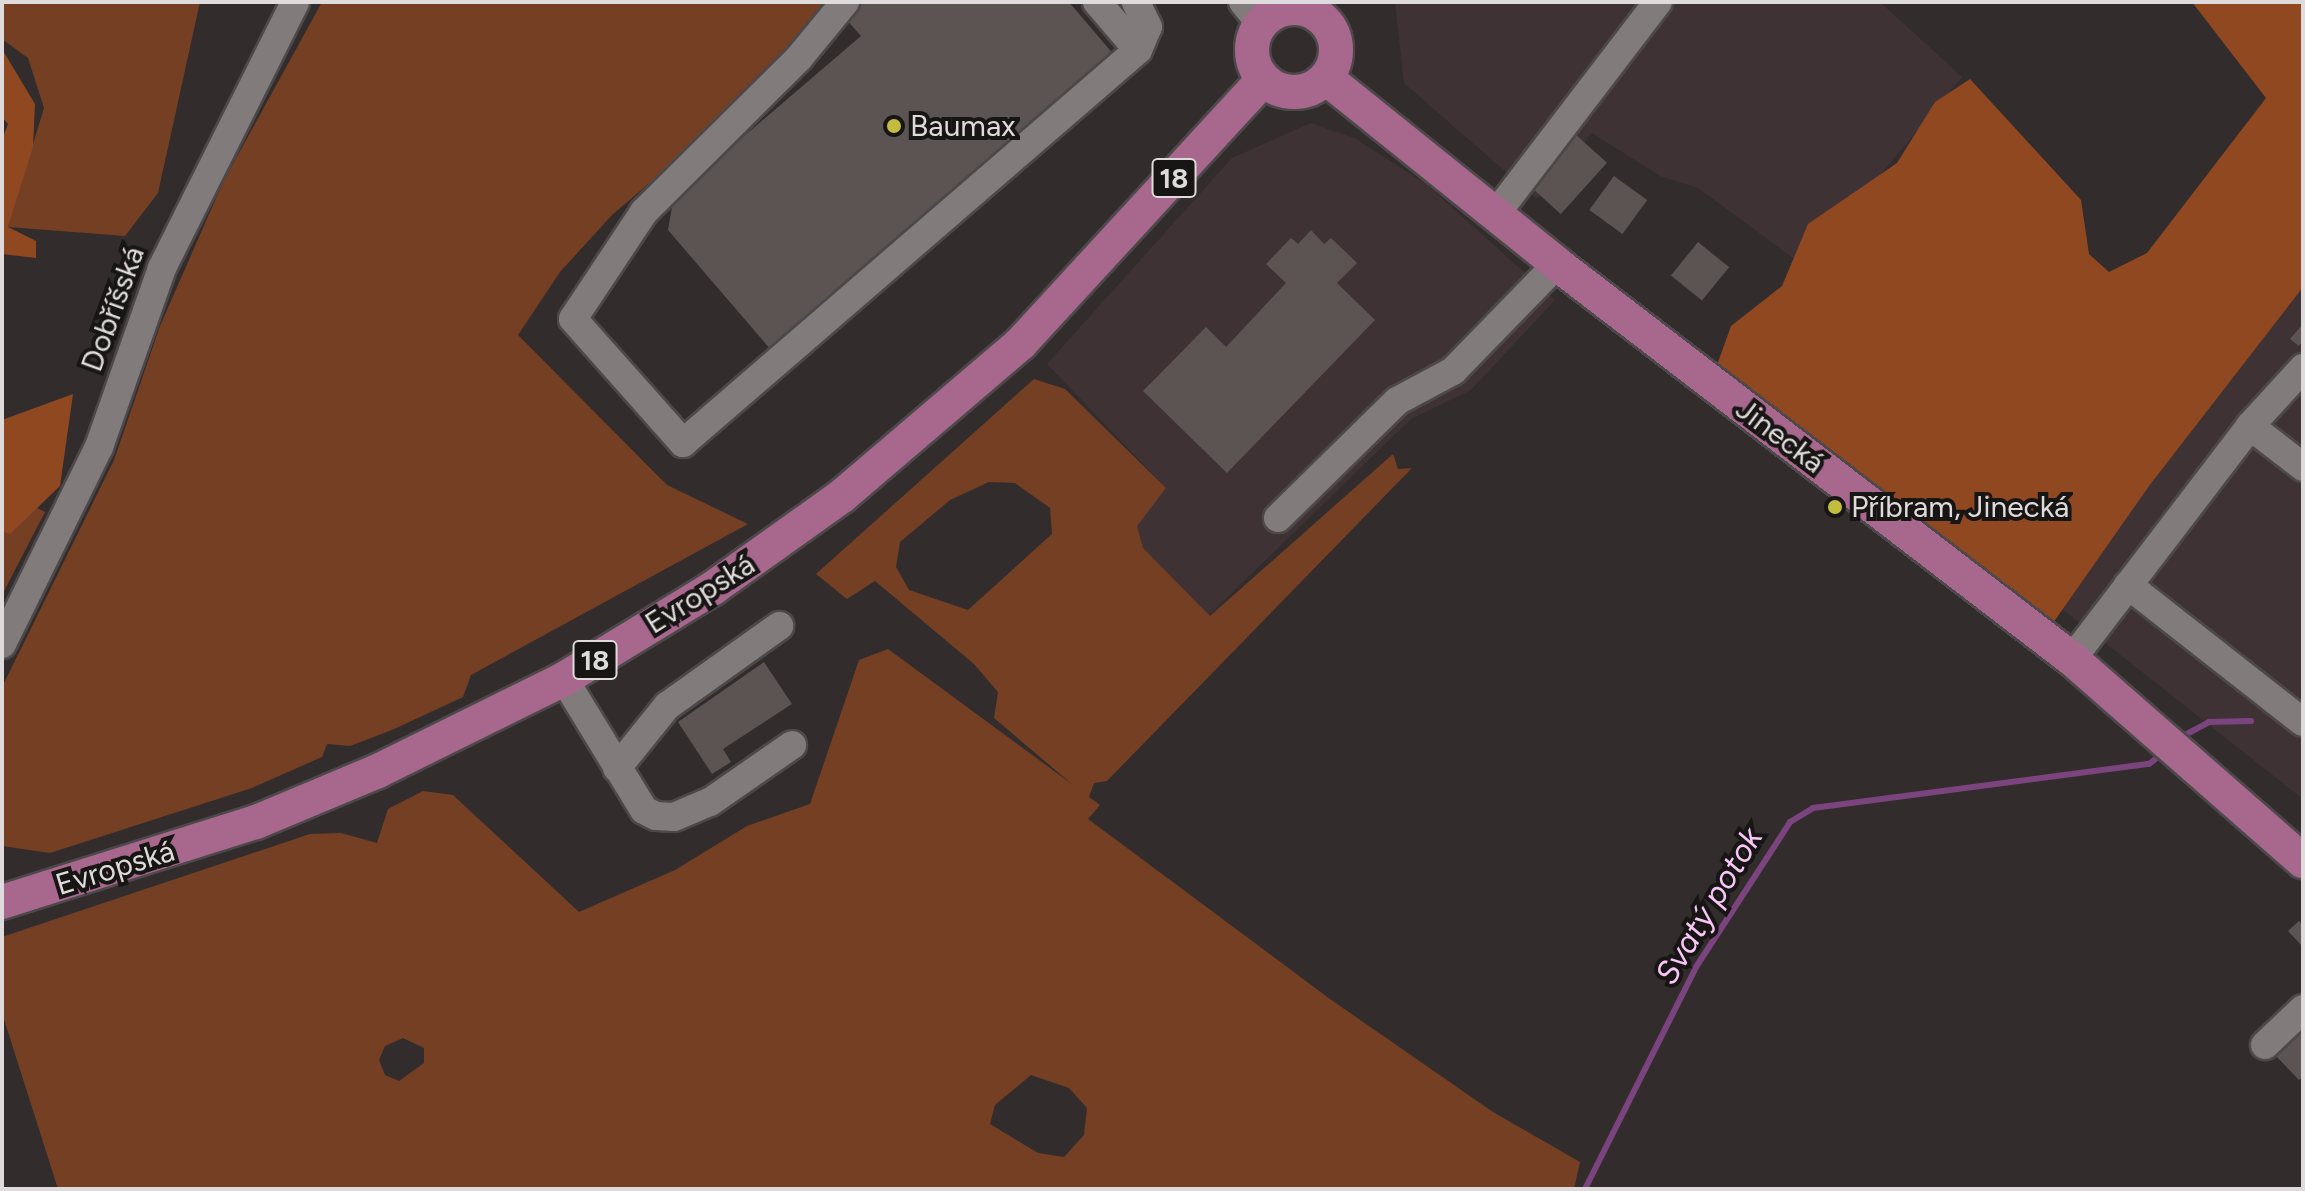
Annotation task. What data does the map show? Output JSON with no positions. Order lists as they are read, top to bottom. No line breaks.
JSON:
{"streets":{"main road":["18","Jinecká","Evropská"],"street":["Dobříšská"]},"crossings":[["Jinecká","Evropská"]],"water":["Svatý potok"],"places":["Baumax","Příbram, Jinecká"]}
